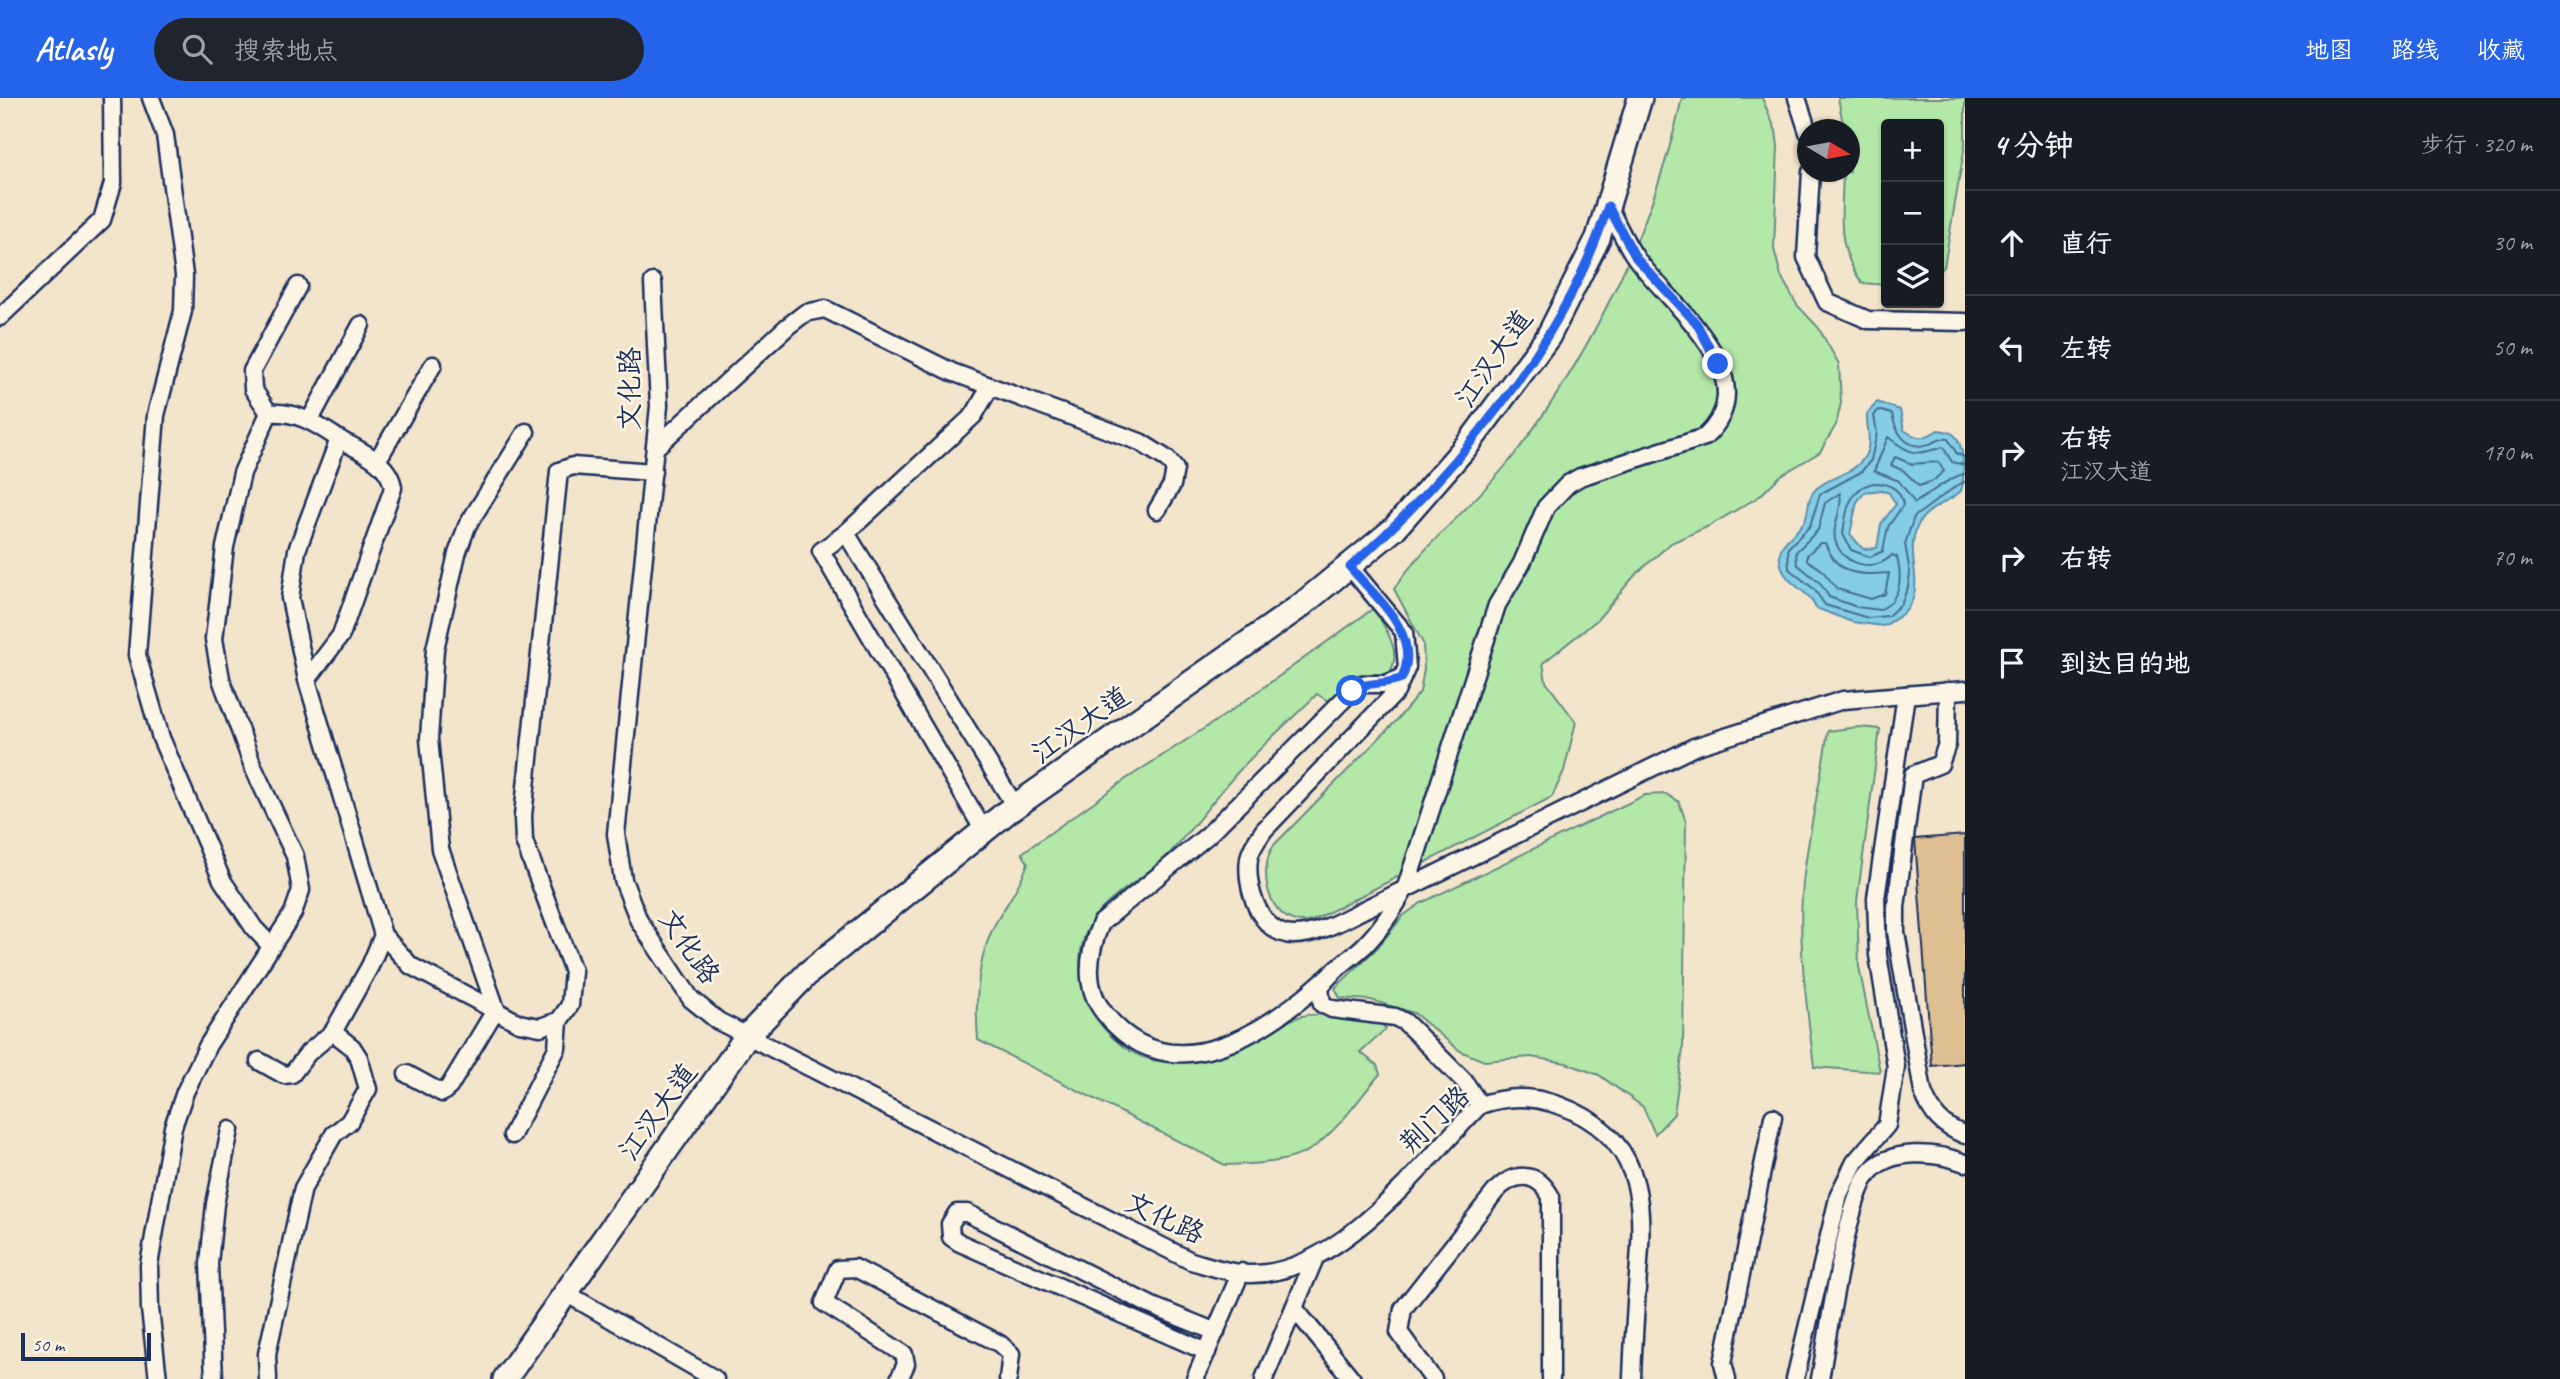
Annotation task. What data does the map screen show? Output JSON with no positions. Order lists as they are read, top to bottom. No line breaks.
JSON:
{"streets":{"main road":["江汉大道"],"street":["文化路","荆门路"]},"crossings":[["江汉大道","文化路"],["文化路","荆门路"]],"scale_bar":"50 m","north":"right","page":{"header":"Atlasly","search":"搜索地点","nav":["地图","路线","收藏"],"heading":["4 分钟","步行 · 320 m"],"map_buttons":["+","−"],"list":[["直行","30 m"],["左转","50 m"],["右转","江汉大道","170 m"],["右转","70 m"],"到达目的地"],"scale":"50 m"}}
